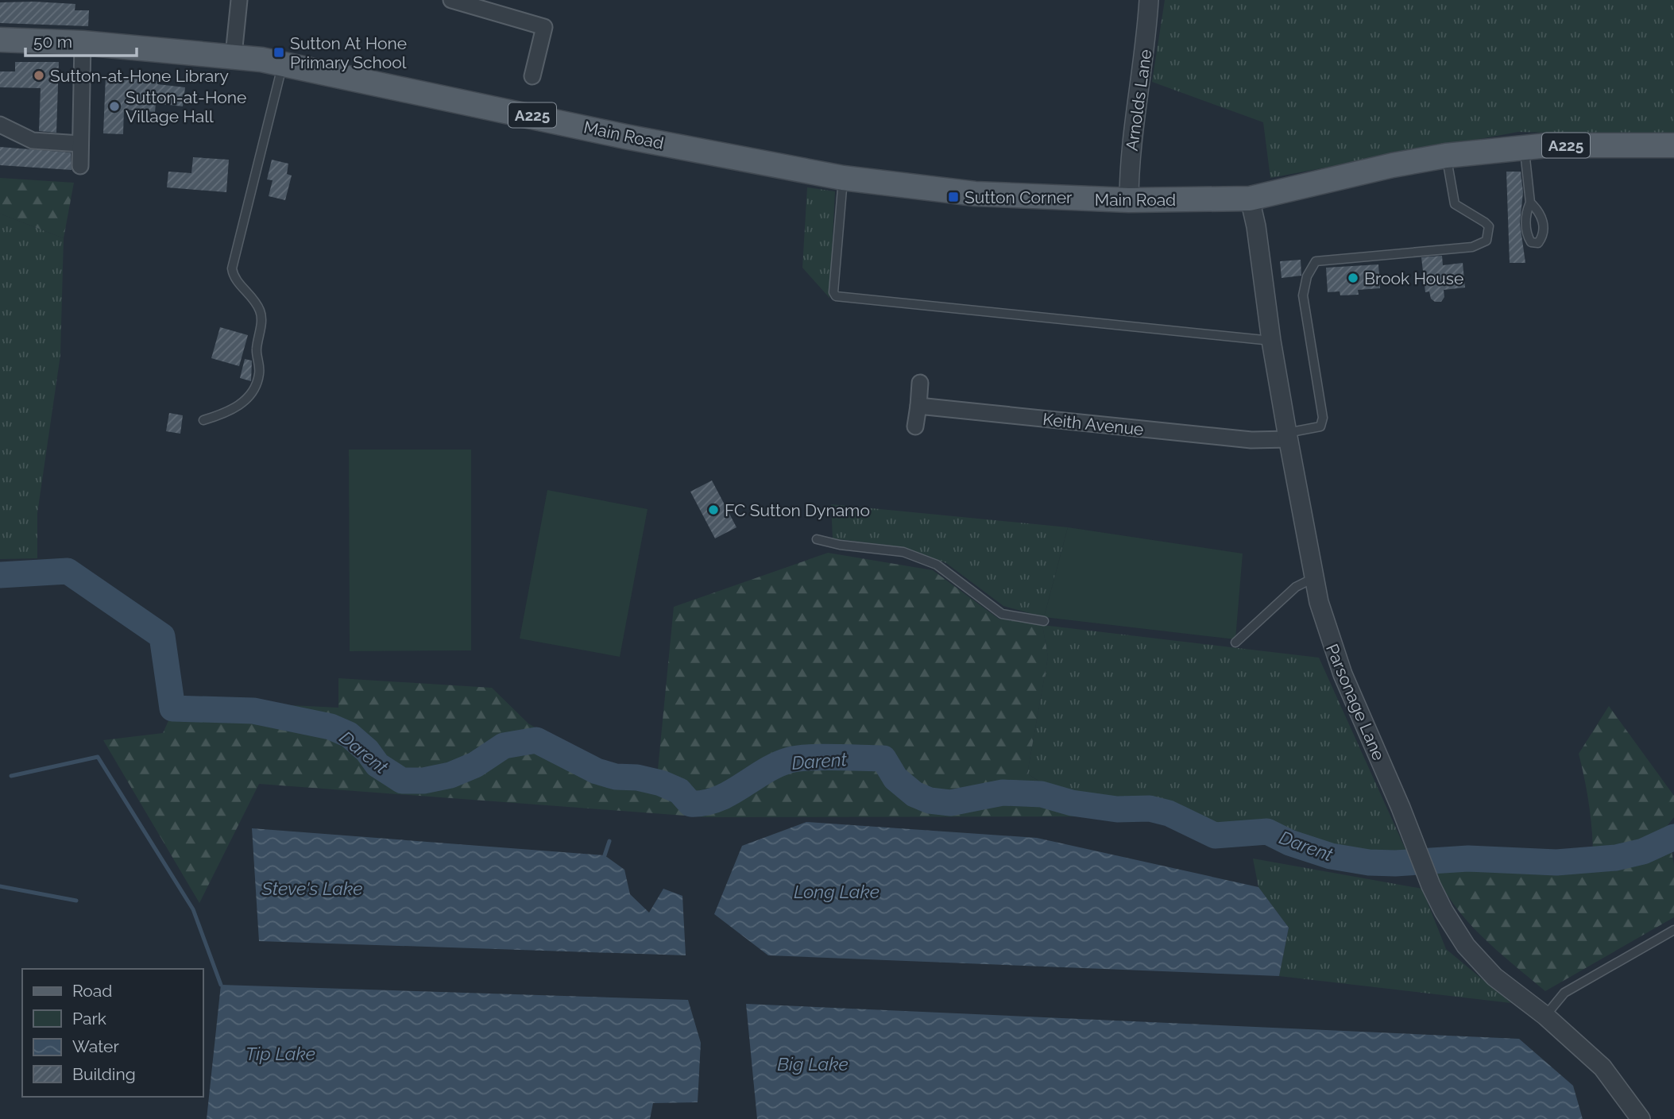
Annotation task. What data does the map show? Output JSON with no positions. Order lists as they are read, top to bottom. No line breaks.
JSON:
{"streets":{"main road":["A225","Main Road"],"street":["Arnolds Lane","Keith Avenue","Parsonage Lane"]},"crossings":[["Arnolds Lane","Main Road"],["A225","Main Road"],["A225","Parsonage Lane"],["Main Road","Parsonage Lane"],["Keith Avenue","Parsonage Lane"]],"water":["Darent","Steve's Lake","Long Lake","Tip Lake","Big Lake"],"places":{"transit":["Sutton At Hone Primary School","Sutton Corner"],"other":["Sutton-at-Hone Library","Sutton-at-Hone Village Hall","Brook House","FC Sutton Dynamo"]},"legend":["Road","Park","Water","Building"],"scale_bar":"50 m"}
